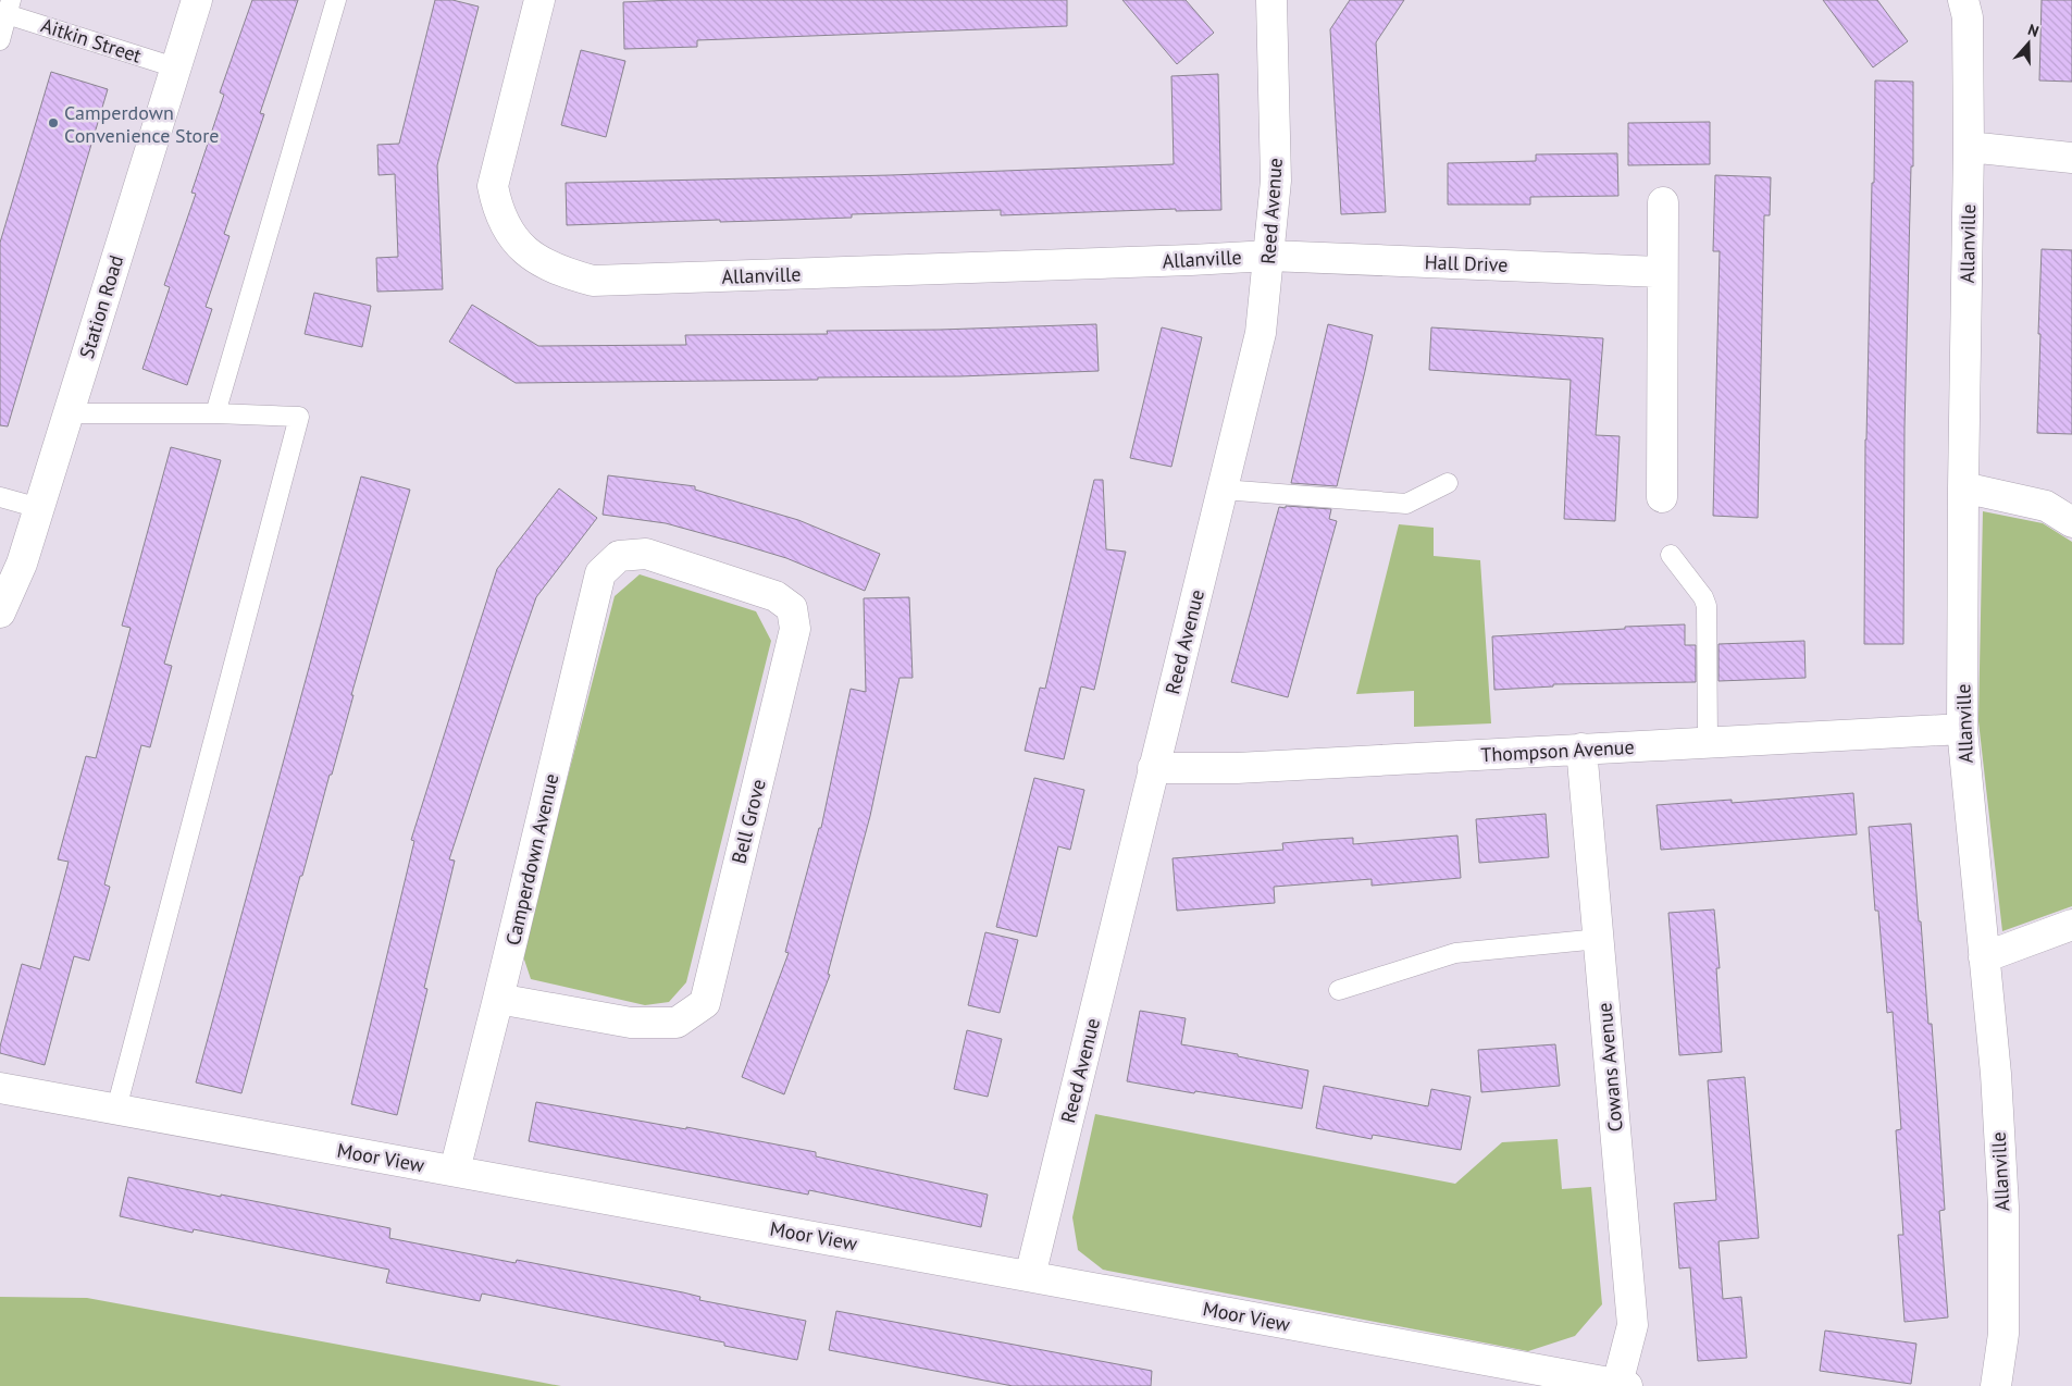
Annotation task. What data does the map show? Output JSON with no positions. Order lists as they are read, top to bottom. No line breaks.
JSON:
{"streets":{"street":["Reed Avenue","Allanville","Hall Drive","Station Road","Thompson Avenue","Bell Grove","Camperdown Avenue","Cowans Avenue","Moor View"],"lane":["Aitkin Street"]},"crossings":[["Aitkin Street","Station Road"],["Reed Avenue","Allanville"],["Reed Avenue","Hall Drive"],["Reed Avenue","Thompson Avenue"],["Reed Avenue","Moor View"],["Allanville","Hall Drive"],["Allanville","Thompson Avenue"],["Thompson Avenue","Cowans Avenue"],["Bell Grove","Camperdown Avenue"],["Camperdown Avenue","Moor View"],["Cowans Avenue","Moor View"]],"places":["Camperdown Convenience Store"],"north":"top"}
